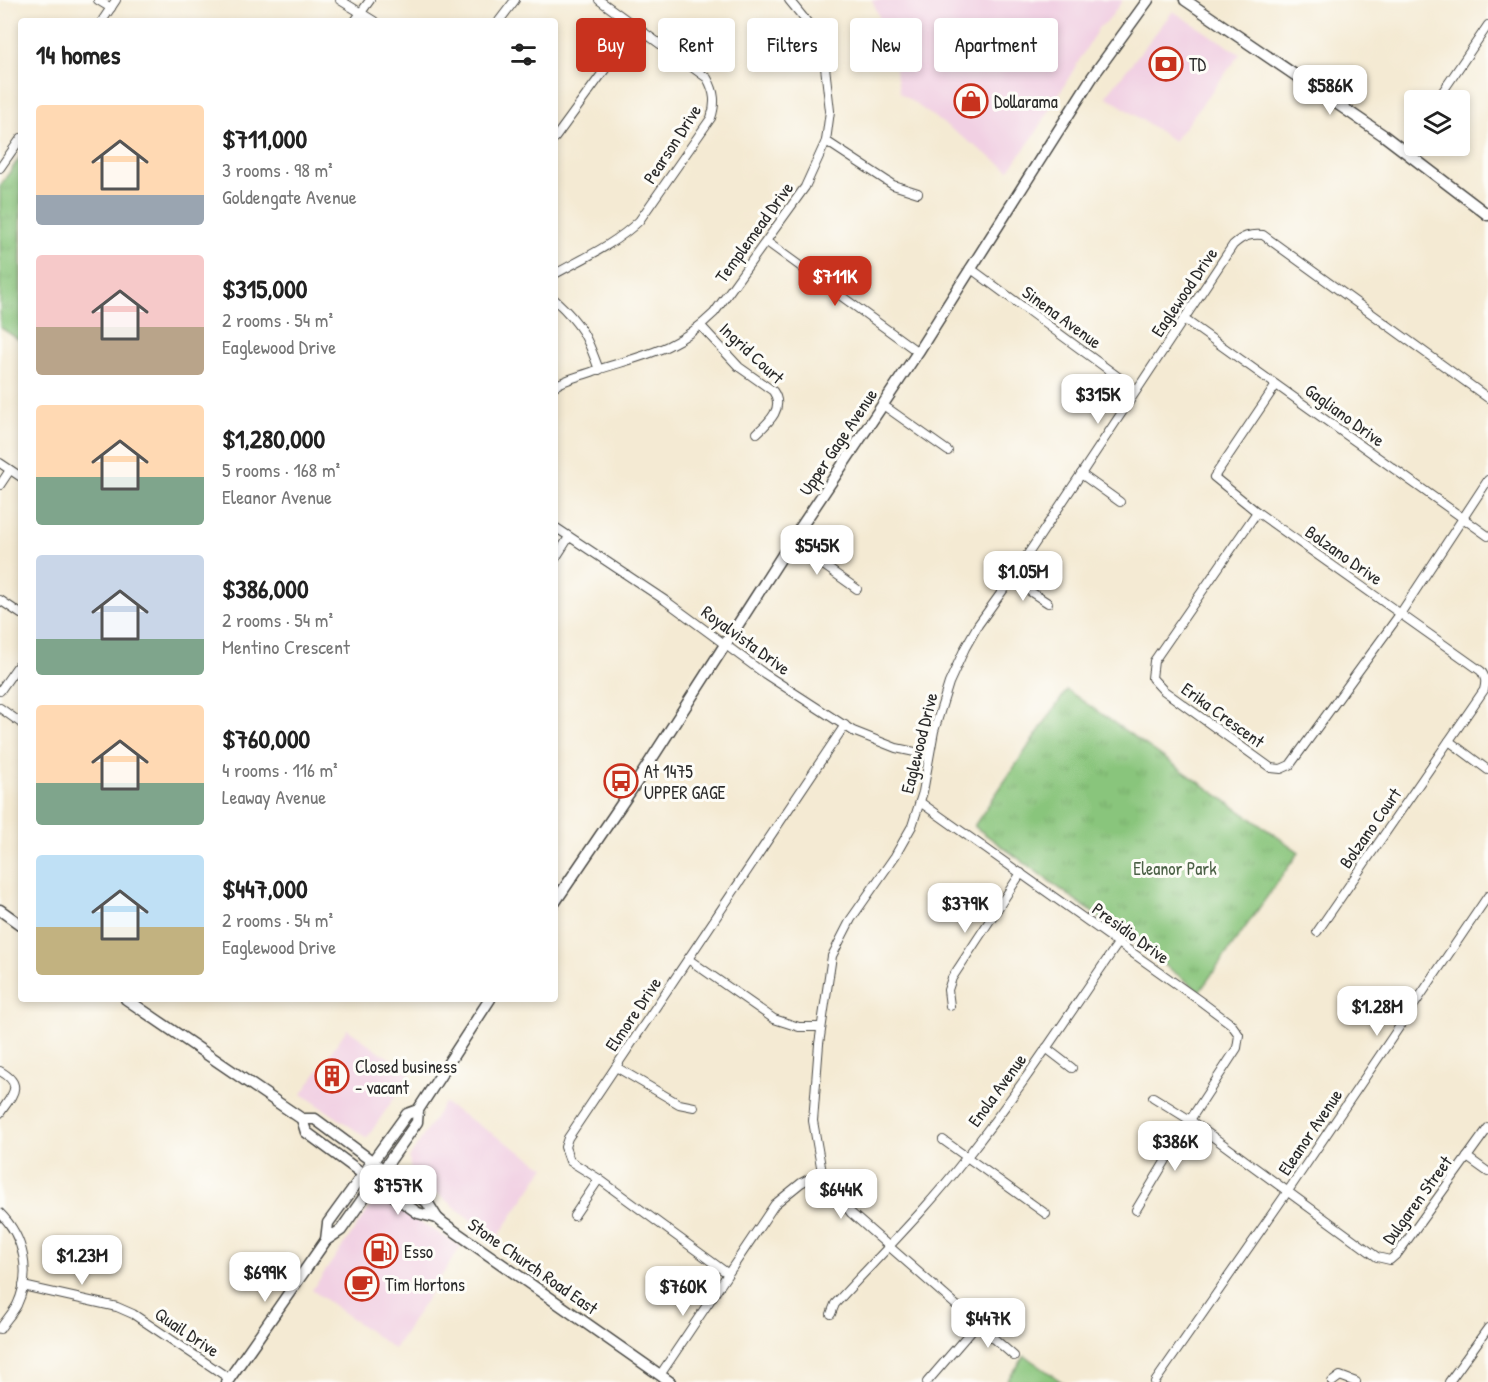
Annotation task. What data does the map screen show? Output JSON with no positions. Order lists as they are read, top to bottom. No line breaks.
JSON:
{"streets":{"main road":["Upper Gage Avenue","Stone Church Road East"],"street":["Pearson Drive","Templemead Drive","Eaglewood Drive","Sinena Avenue","Ingrid Court","Gagliano Drive","Bolzano Drive","Royalvista Drive","Erika Crescent","Bolzano Court","Presidio Drive","Elmore Drive","Enola Avenue","Eleanor Avenue","Dulgaren Street","Quail Drive"]},"crossings":[["Templemead Drive","Ingrid Court"],["Eaglewood Drive","Sinena Avenue"],["Eaglewood Drive","Gagliano Drive"],["Eaglewood Drive","Royalvista Drive"],["Eaglewood Drive","Presidio Drive"],["Eaglewood Drive","Enola Avenue"],["Sinena Avenue","Upper Gage Avenue"],["Gagliano Drive","Bolzano Drive"],["Upper Gage Avenue","Royalvista Drive"],["Bolzano Drive","Erika Crescent"],["Bolzano Drive","Bolzano Court"],["Royalvista Drive","Elmore Drive"],["Presidio Drive","Enola Avenue"],["Presidio Drive","Dulgaren Street"],["Eleanor Avenue","Dulgaren Street"]],"parks":["Eleanor Park"],"places":{"bank":["TD"],"shop":["Dollarama"],"bus stop":["At 1475 UPPER GAGE"],"building":["Closed business - vacant"],"fuel station":["Esso"],"cafe":["Tim Hortons"]},"page":{"chip":["Buy","Rent","Filters","New","Apartment"],"heading":"14 homes","price":["$586K","$711K","$315K","$545K","$1.05M","$379K","$1.28M","$386K","$757K","$644K","$1.23M","$699K","$760K","$447K"],"list":[{"name":"$711,000","note":"3 rooms · 98 m² · Goldengate Avenue"},{"name":"$315,000","note":"2 rooms · 54 m² · Eaglewood Drive"},{"name":"$1,280,000","note":"5 rooms · 168 m² · Eleanor Avenue"},{"name":"$386,000","note":"2 rooms · 54 m² · Mentino Crescent"},{"name":"$760,000","note":"4 rooms · 116 m² · Leaway Avenue"},{"name":"$447,000","note":"2 rooms · 54 m² · Eaglewood Drive"}]}}
